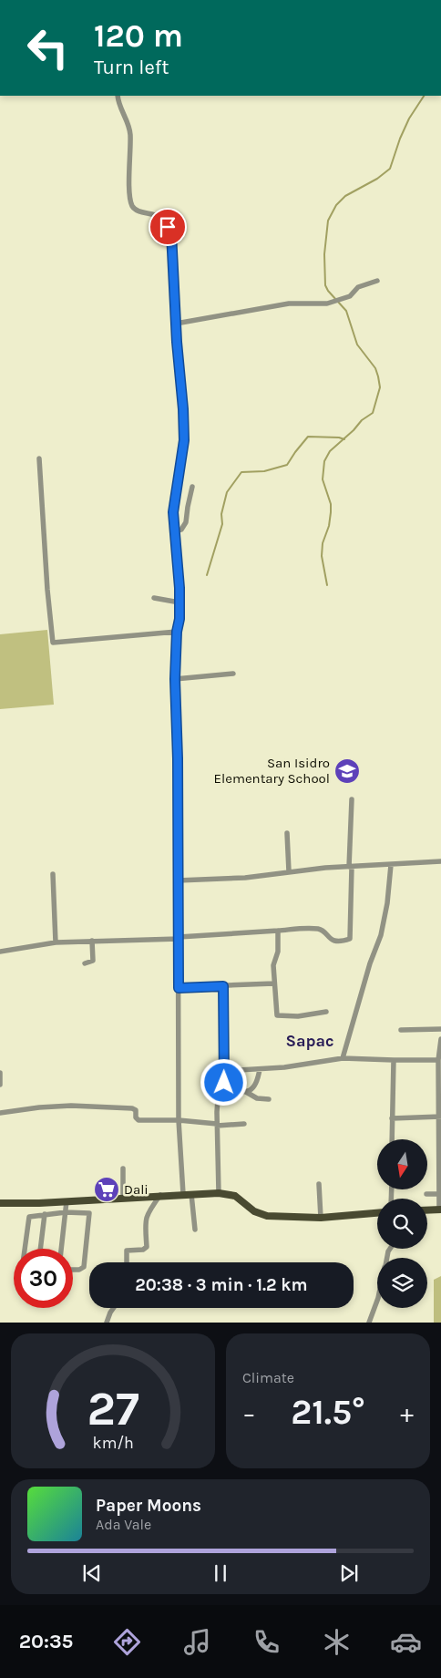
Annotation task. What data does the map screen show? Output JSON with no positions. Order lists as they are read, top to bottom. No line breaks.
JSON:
{"districts":["Sapac"],"places":{"school or university":["San Isidro Elementary School"],"supermarket":["Dali"]},"north":"bottom","page":{"turn":["120 m","Turn left"],"limit":"30","trip":"20:38 · 3 min · 1.2 km","tile":"Climate","heat":["−","21.5°","+"],"song":["Paper Moons","Ada Vale"],"tabs":"20:35","gauge":["27","km/h"]}}
